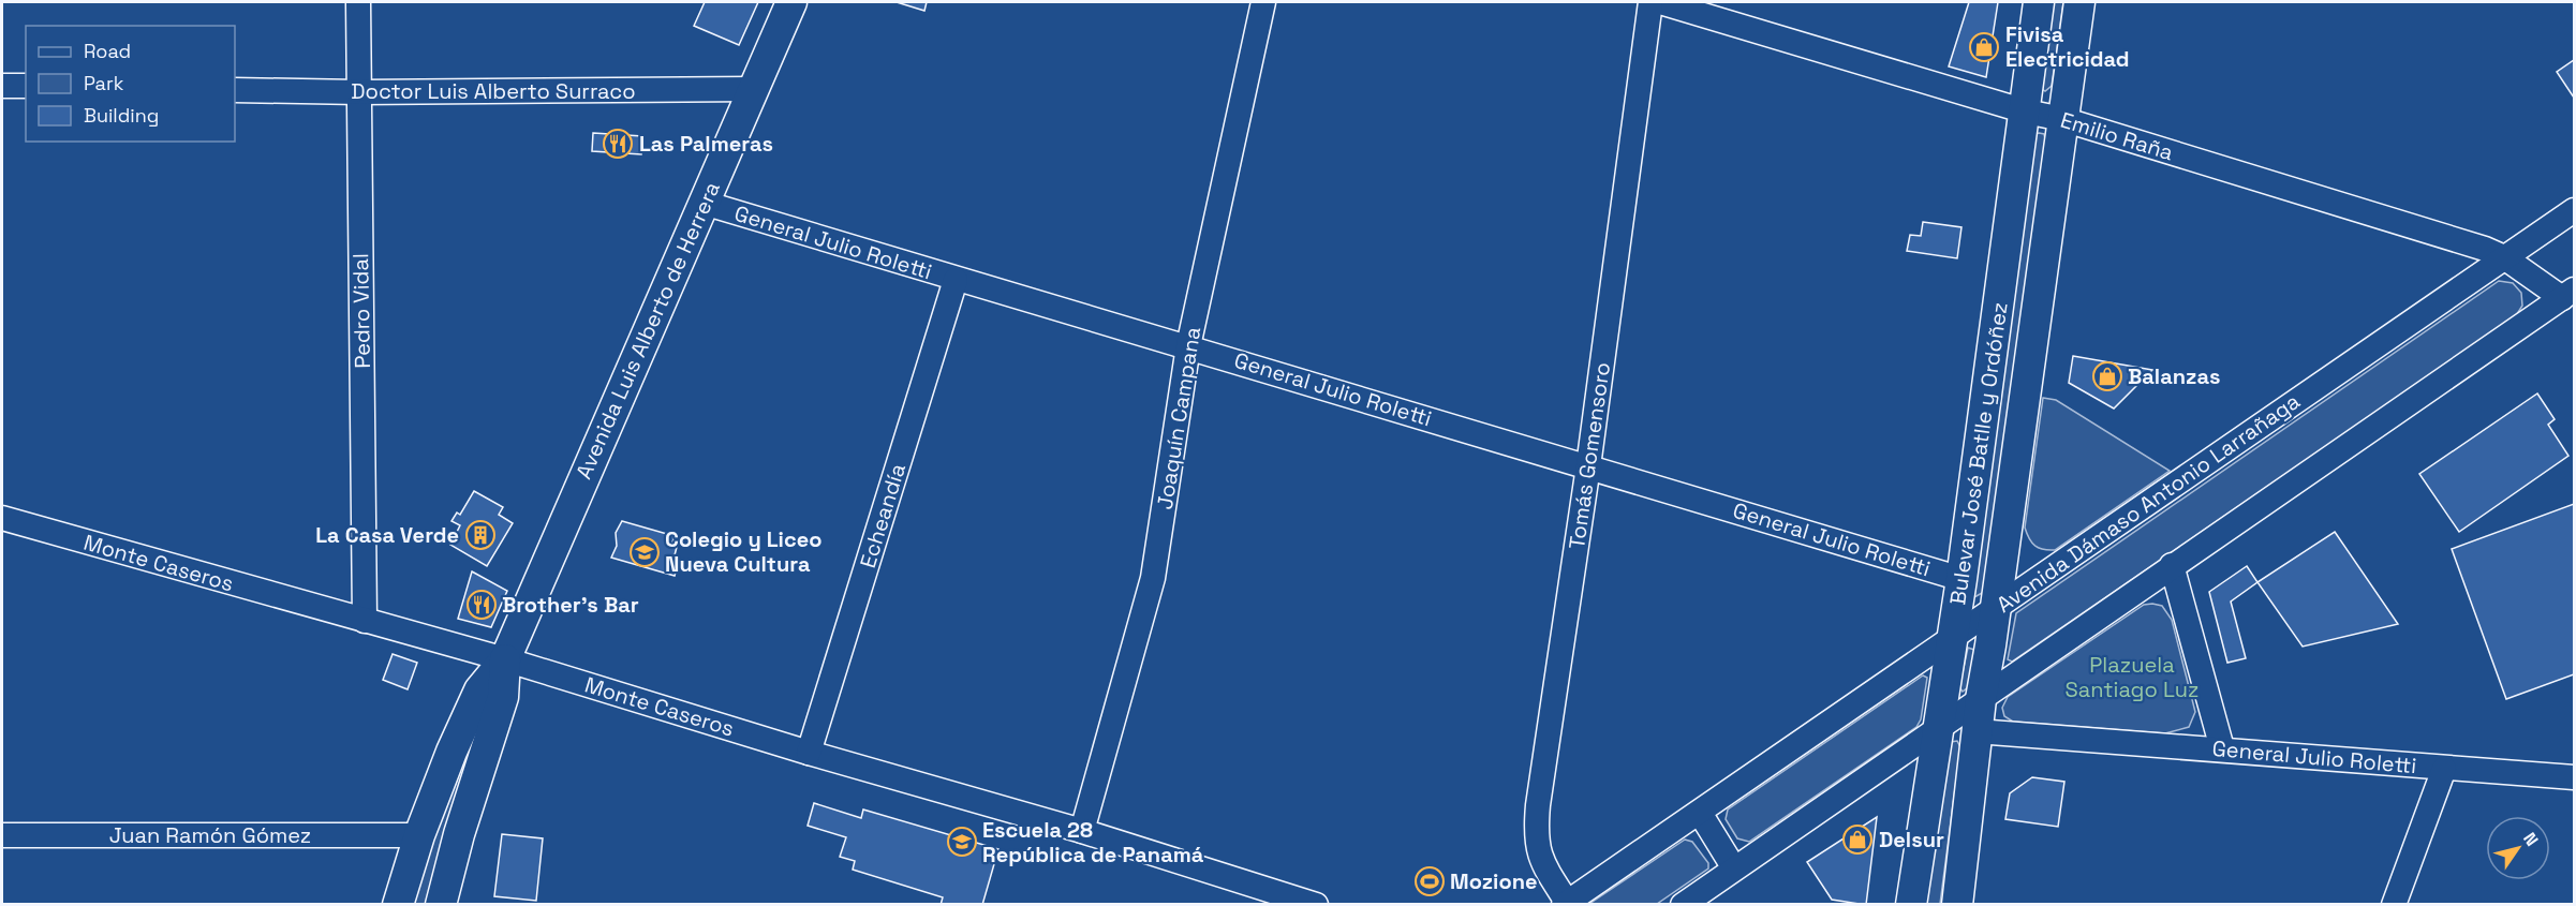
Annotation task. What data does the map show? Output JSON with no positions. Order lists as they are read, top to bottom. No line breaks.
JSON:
{"streets":{"main road":["Avenida Luis Alberto de Herrera","Bulevar José Batlle y Ordóñez"],"street":["Doctor Luis Alberto Surraco","Emilio Raña","General Julio Roletti","Pedro Vidal","Joaquín Campana","Tomás Gomensoro","Avenida Dámaso Antonio Larrañaga","Echeandía","Monte Caseros","Juan Ramón Gómez"]},"crossings":[["Doctor Luis Alberto Surraco","Pedro Vidal"],["Doctor Luis Alberto Surraco","Avenida Luis Alberto de Herrera"],["Emilio Raña","Bulevar José Batlle y Ordóñez"],["Emilio Raña","Avenida Dámaso Antonio Larrañaga"],["General Julio Roletti","Avenida Luis Alberto de Herrera"],["General Julio Roletti","Joaquín Campana"],["General Julio Roletti","Bulevar José Batlle y Ordóñez"],["General Julio Roletti","Tomás Gomensoro"],["General Julio Roletti","Echeandía"],["Pedro Vidal","Monte Caseros"],["Avenida Luis Alberto de Herrera","Monte Caseros"],["Avenida Luis Alberto de Herrera","Juan Ramón Gómez"],["Joaquín Campana","Monte Caseros"],["Bulevar José Batlle y Ordóñez","Avenida Dámaso Antonio Larrañaga"],["Tomás Gomensoro","Avenida Dámaso Antonio Larrañaga"],["Echeandía","Monte Caseros"]],"parks":["Plazuela Santiago Luz"],"places":{"shop":["Fivisa Electricidad","Balanzas","Delsur"],"restaurant":["Las Palmeras","Brother's Bar"],"building":["La Casa Verde"],"school or university":["Colegio y Liceo Nueva Cultura","Escuela 28 República de Panamá"],"sports":["Mozione"]},"legend":["Road","Park","Building"],"north":"top right"}
